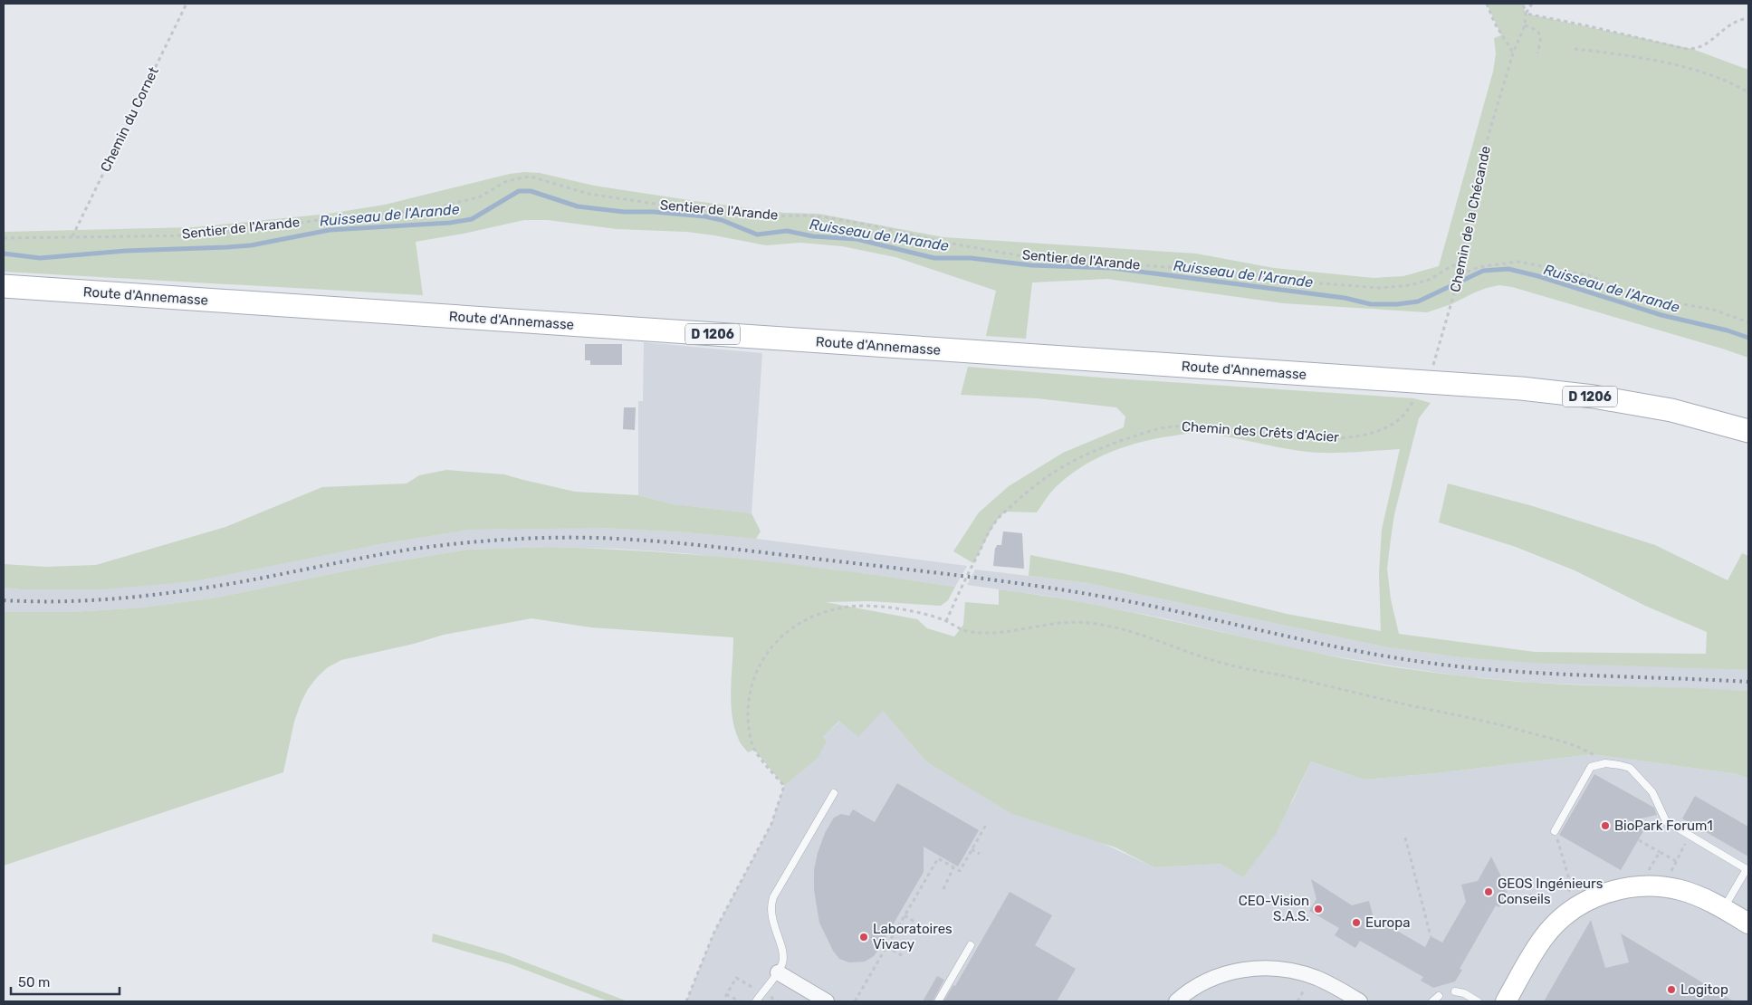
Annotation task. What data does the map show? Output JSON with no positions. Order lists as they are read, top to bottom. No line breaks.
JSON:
{"streets":{"main road":["Route d'Annemasse","D 1206"],"path":["Chemin du Cornet","Sentier de l'Arande","Chemin de la Chécande","Chemin des Crêts d'Acier"]},"crossings":[["Chemin du Cornet","Sentier de l'Arande"],["Sentier de l'Arande","Chemin de la Chécande"],["Chemin de la Chécande","Route d'Annemasse"],["Chemin de la Chécande","Chemin des Crêts d'Acier"],["Route d'Annemasse","Chemin des Crêts d'Acier"]],"water":["Ruisseau de l'Arande"],"places":["BioPark Forum1","GEOS Ingénieurs Conseils","CEO-Vision S.A.S.","Europa","Laboratoires Vivacy","Logitop"],"scale_bar":"50 m"}
